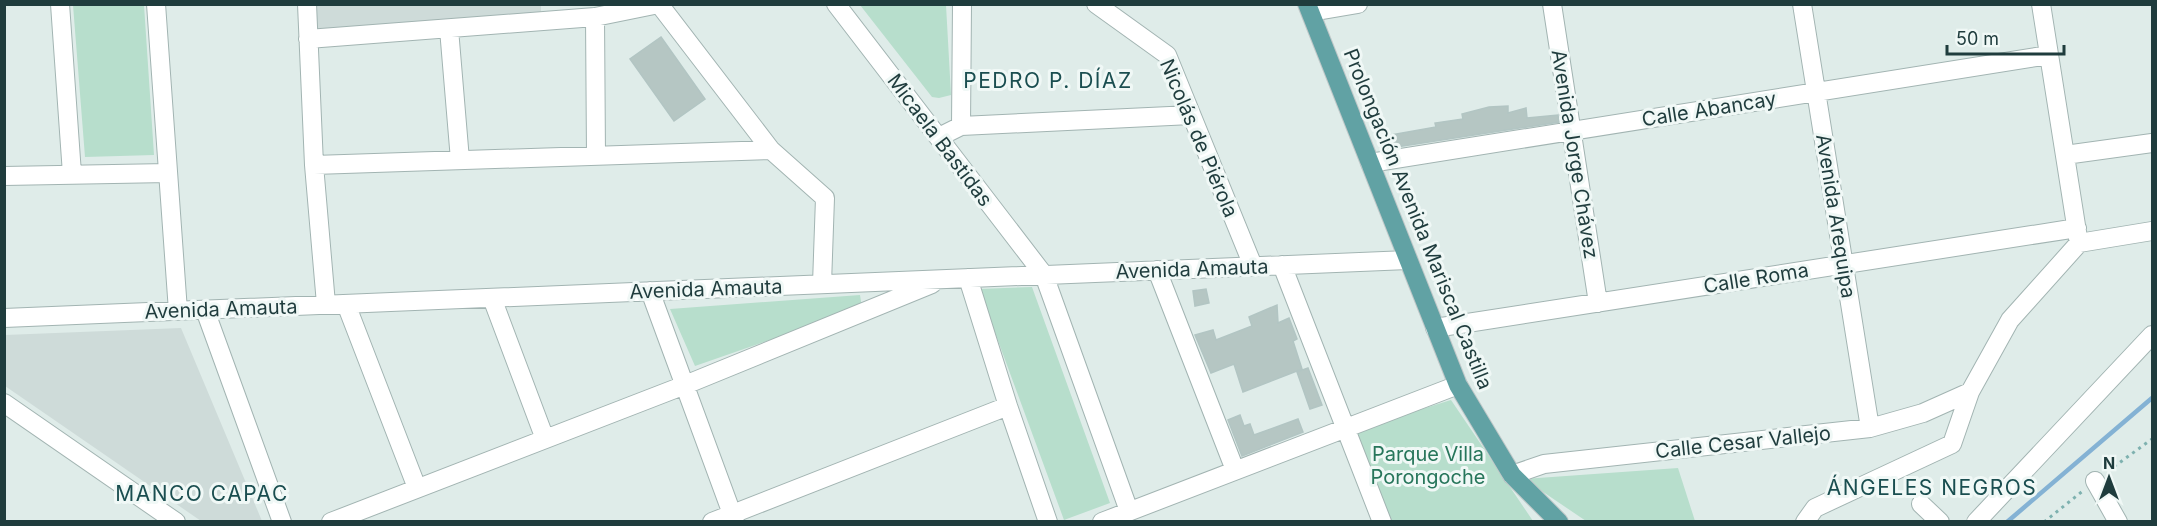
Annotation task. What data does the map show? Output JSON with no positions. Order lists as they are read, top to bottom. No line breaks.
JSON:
{"streets":{"main road":["Prolongación Avenida Mariscal Castilla"],"street":["Calle Abancay","Nicolás de Piérola","Micaela Bastidas","Avenida Jorge Chávez","Avenida Arequipa","Avenida Amauta","Calle Roma","Calle Cesar Vallejo"]},"crossings":[["Calle Abancay","Avenida Jorge Chávez"],["Calle Abancay","Avenida Arequipa"],["Calle Abancay","Prolongación Avenida Mariscal Castilla"],["Nicolás de Piérola","Avenida Amauta"],["Micaela Bastidas","Avenida Amauta"],["Avenida Jorge Chávez","Calle Roma"],["Avenida Arequipa","Calle Roma"],["Avenida Arequipa","Calle Cesar Vallejo"],["Prolongación Avenida Mariscal Castilla","Avenida Amauta"],["Prolongación Avenida Mariscal Castilla","Calle Roma"],["Prolongación Avenida Mariscal Castilla","Calle Cesar Vallejo"]],"districts":["PEDRO P. DÍAZ","ÁNGELES NEGROS","MANCO CAPAC"],"parks":["Parque Villa Porongoche"],"scale_bar":"50 m","north":"top"}
